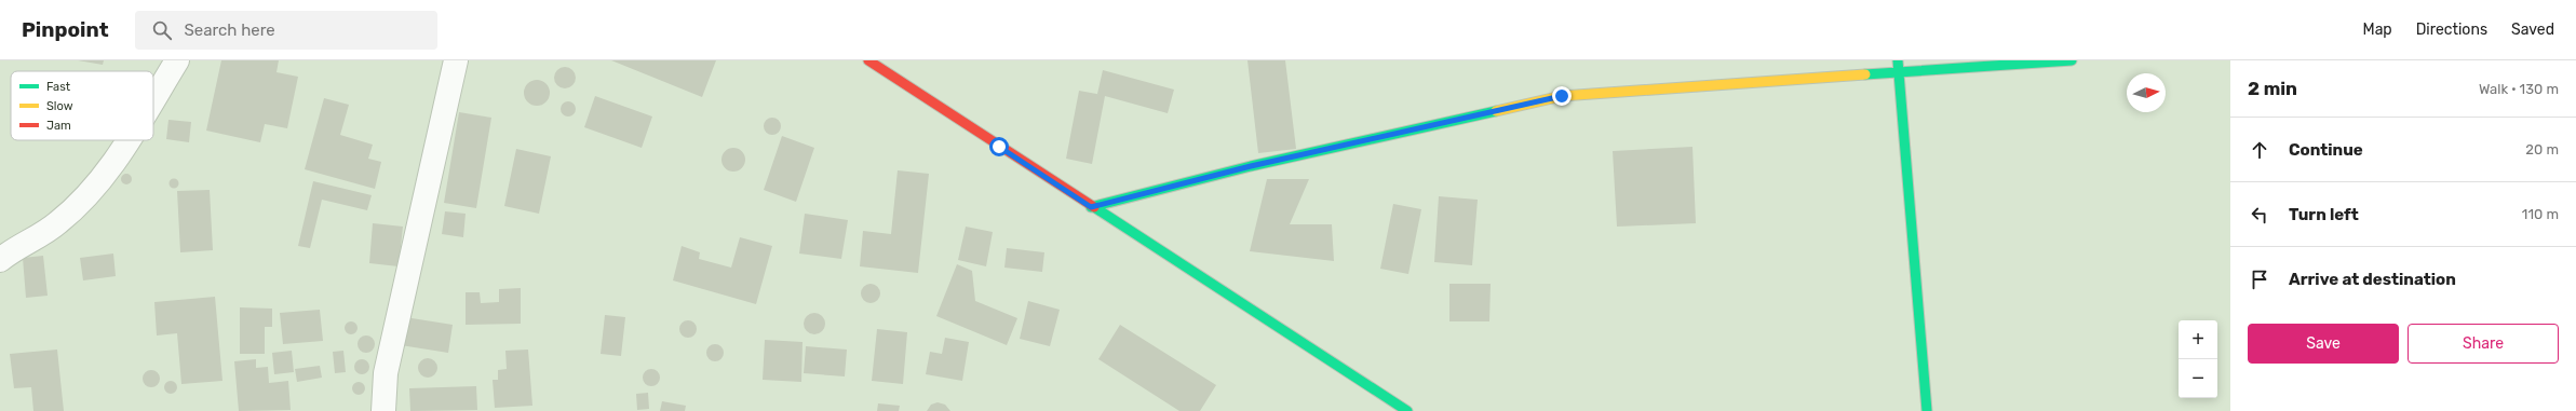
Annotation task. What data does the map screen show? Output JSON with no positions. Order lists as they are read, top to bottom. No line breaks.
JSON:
{"legend":["Fast","Slow","Jam"],"north":"right","page":{"header":"Pinpoint","search":"Search here","nav":["Map","Directions","Saved"],"heading":["2 min","Walk · 130 m"],"list":[["Continue","20 m"],["Turn left","110 m"],"Arrive at destination"],"buttons":["Save","Share"],"map_buttons":["+","−"]}}
